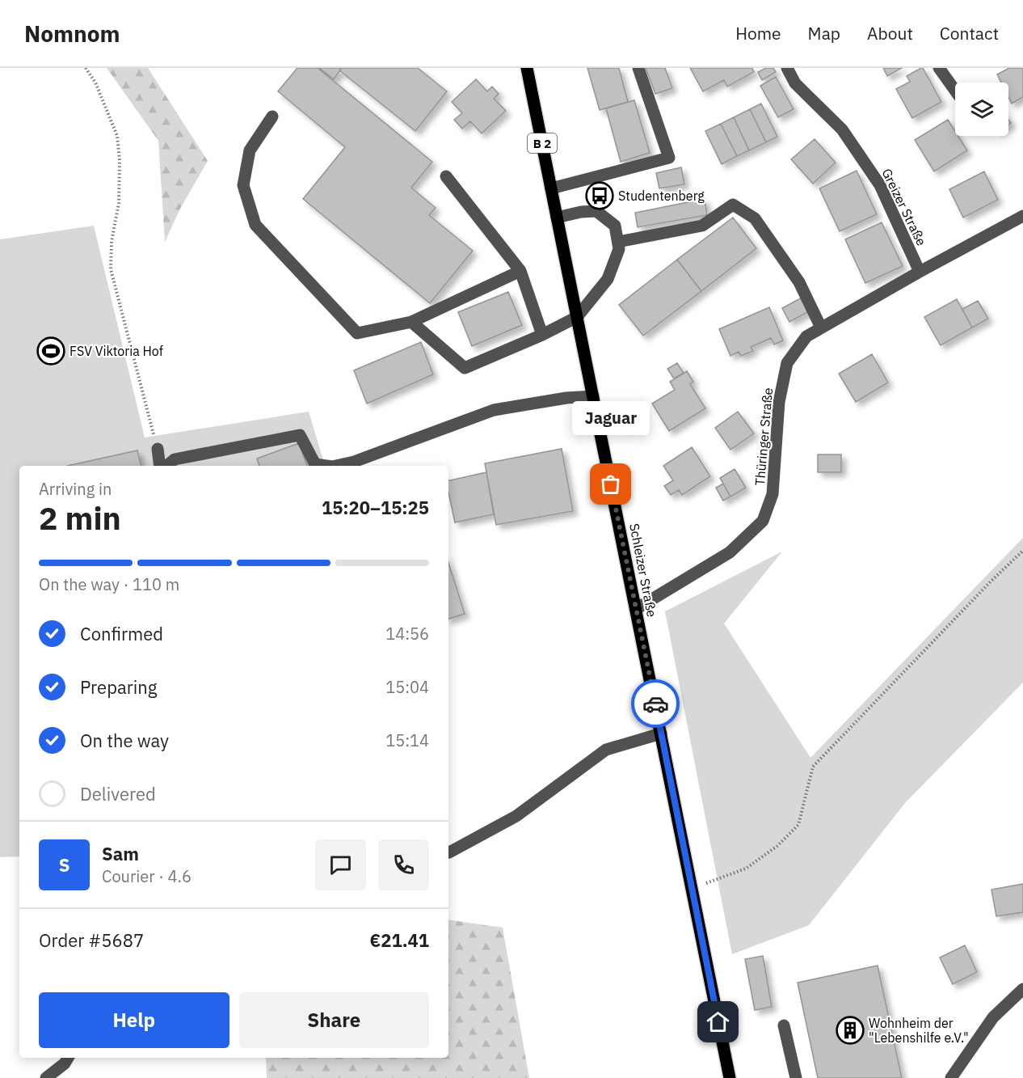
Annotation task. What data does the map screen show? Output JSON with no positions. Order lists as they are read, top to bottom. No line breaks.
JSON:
{"streets":{"main road":["B 2","Schleizer Straße"],"street":["Greizer Straße","Thüringer Straße"]},"crossings":[["Greizer Straße","Thüringer Straße"],["Thüringer Straße","Schleizer Straße"]],"places":{"bus stop":["Studentenberg"],"sports":["FSV Viktoria Hof"],"other":["Jaguar"],"building":["Wohnheim der \"Lebenshilfe e.V.\""]},"page":{"header":"Nomnom","nav":["Home","Map","About","Contact"],"bubble":"Jaguar","heading":["2 min","Arriving in","15:20–15:25"],"panel":["Sam","Courier · 4.6","Order #5687","€21.41"],"bar":"On the way · 110 m","list":[["Confirmed","14:56"],["Preparing","15:04"],["On the way","15:14"],"Delivered"],"round":"S","buttons":["Help","Share"]}}
